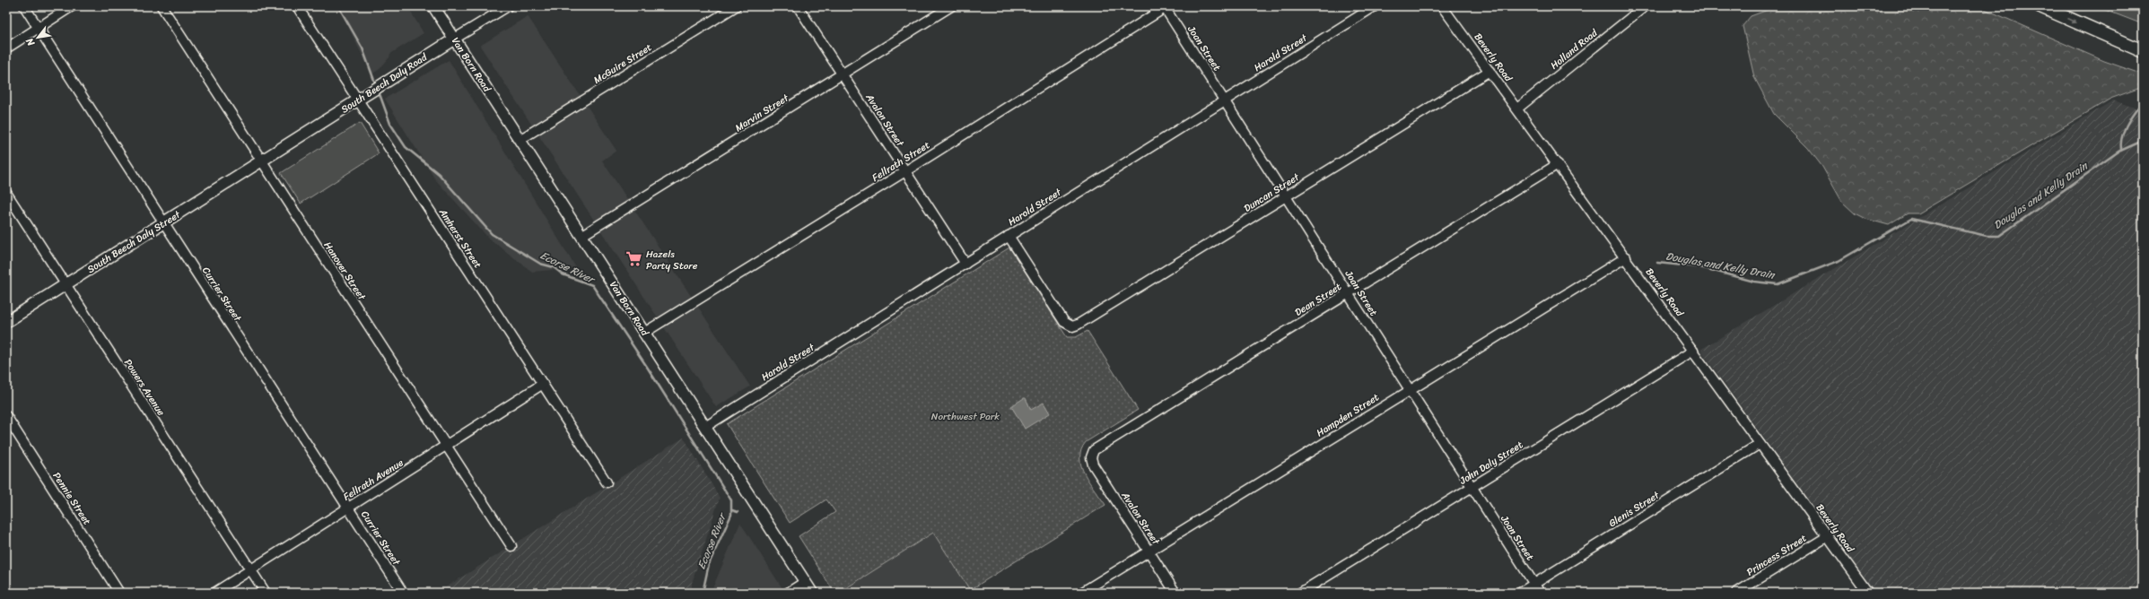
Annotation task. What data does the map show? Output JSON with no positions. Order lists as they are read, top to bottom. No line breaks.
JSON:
{"streets":{"main road":["Van Born Road","South Beech Daly Road","South Beech Daly Street"],"street":["Joan Street","Holland Road","Harold Street","Beverly Road","McGuire Street","Marvin Street","Avalon Street","Fellrath Street","Duncan Street","Amherst Street","Hanover Street","Currier Street","Dean Street","Powers Avenue","Hampden Street","John Daly Street","Fellrath Avenue","Pennie Street","Glenis Street","Princess Street"]},"crossings":[["Joan Street","Harold Street"],["Joan Street","Fellrath Street"],["Joan Street","Duncan Street"],["Joan Street","Dean Street"],["Joan Street","Hampden Street"],["Joan Street","John Daly Street"],["Joan Street","Glenis Street"],["Holland Road","Beverly Road"],["Harold Street","Van Born Road"],["Harold Street","Avalon Street"],["Harold Street","Duncan Street"],["Beverly Road","Duncan Street"],["Beverly Road","Dean Street"],["Beverly Road","Hampden Street"],["Beverly Road","John Daly Street"],["Beverly Road","Glenis Street"],["Beverly Road","Princess Street"],["McGuire Street","Van Born Road"],["Van Born Road","South Beech Daly Road"],["Van Born Road","Marvin Street"],["Van Born Road","Fellrath Street"],["South Beech Daly Road","Amherst Street"],["South Beech Daly Road","South Beech Daly Street"],["South Beech Daly Road","Hanover Street"],["Marvin Street","Avalon Street"],["Avalon Street","Fellrath Street"],["Avalon Street","Dean Street"],["Avalon Street","Hampden Street"],["Amherst Street","Fellrath Avenue"],["South Beech Daly Street","Hanover Street"],["South Beech Daly Street","Currier Street"],["South Beech Daly Street","Powers Avenue"],["Hanover Street","Fellrath Avenue"],["Currier Street","Fellrath Avenue"],["Powers Avenue","Fellrath Avenue"]],"water":["Douglas and Kelly Drain","Ecorse River"],"parks":["Northwest Park"],"places":{"supermarket":["Hazels Party Store"]},"north":"bottom left"}
